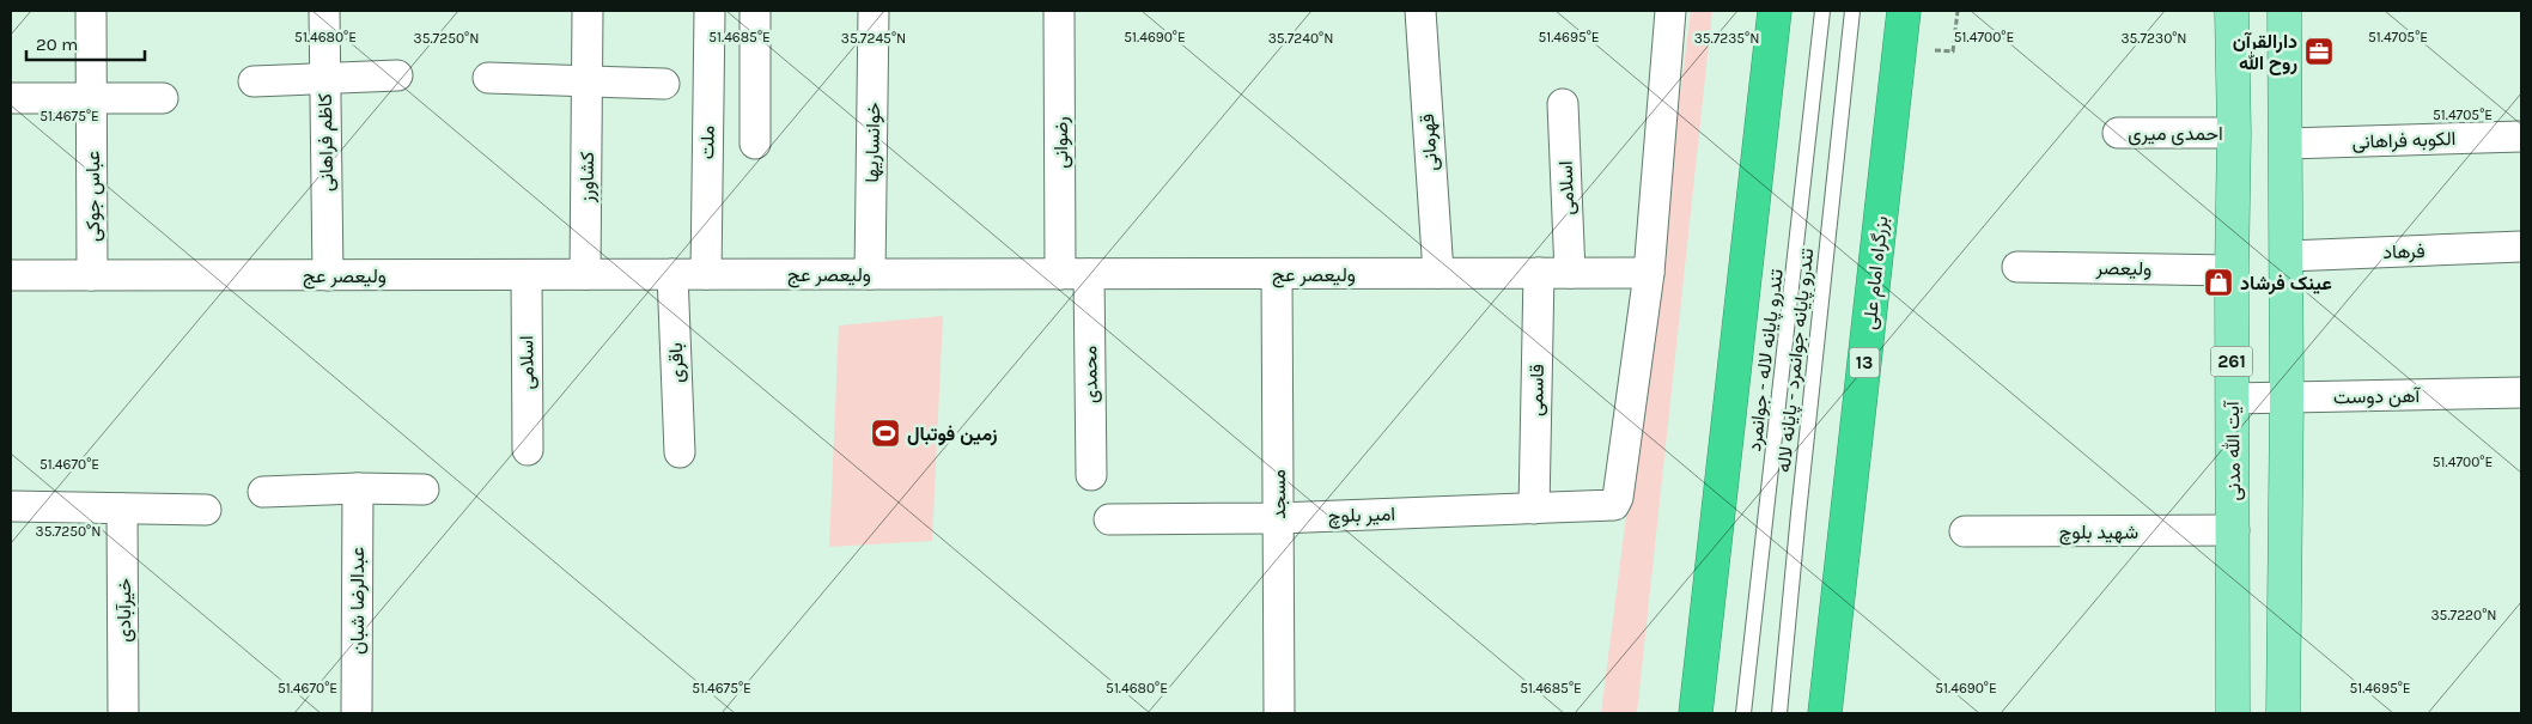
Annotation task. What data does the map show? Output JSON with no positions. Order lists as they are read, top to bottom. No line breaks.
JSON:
{"streets":{"highway":["بزرگراه امام علی","13"],"main road":["261","آیت الله مدنی"],"street":["احمدی میری","الکوبه فراهانی","کاظم فراهانی","ملت","خوانساریها","رضوانی","قهرمانی","کشاورز","اسلامی","عباس جوکی","فرهاد","ولیعصر","ولیعصر عج","باقری","محمدی","قاسمی","آهن دوست","مسجد","امیر بلوچ","شهید بلوچ","عبدالرضا شبان","خیرآبادی"],"lane":["تندرو پایانه لاله - جوانمرد","تندرو پایانه جوانمرد - پایانه لاله"]},"crossings":[["احمدی میری","آیت الله مدنی"],["کاظم فراهانی","ولیعصر عج"],["ملت","ولیعصر عج"],["خوانساریها","ولیعصر عج"],["رضوانی","ولیعصر عج"],["رضوانی","محمدی"],["قهرمانی","ولیعصر عج"],["کشاورز","ولیعصر عج"],["اسلامی","ولیعصر عج"],["عباس جوکی","ولیعصر عج"],["ولیعصر","آیت الله مدنی"],["ولیعصر عج","باقری"],["ولیعصر عج","محمدی"],["ولیعصر عج","قاسمی"],["ولیعصر عج","مسجد"],["ولیعصر عج","امیر بلوچ"],["قاسمی","امیر بلوچ"],["آهن دوست","آیت الله مدنی"],["آیت الله مدنی","شهید بلوچ"],["مسجد","امیر بلوچ"]],"places":{"office":["دارالقرآن روح الله"],"shop":["عینک فرشاد"],"sports":["زمین فوتبال"]},"scale_bar":"20 m","coordinates":["51.4695°E","51.4680°E","51.4685°E","51.4690°E","51.4700°E","51.4705°E","35.7250°N","35.7245°N","35.7240°N","35.7235°N","35.7230°N","51.4675°E","51.4670°E","35.7220°N"]}
